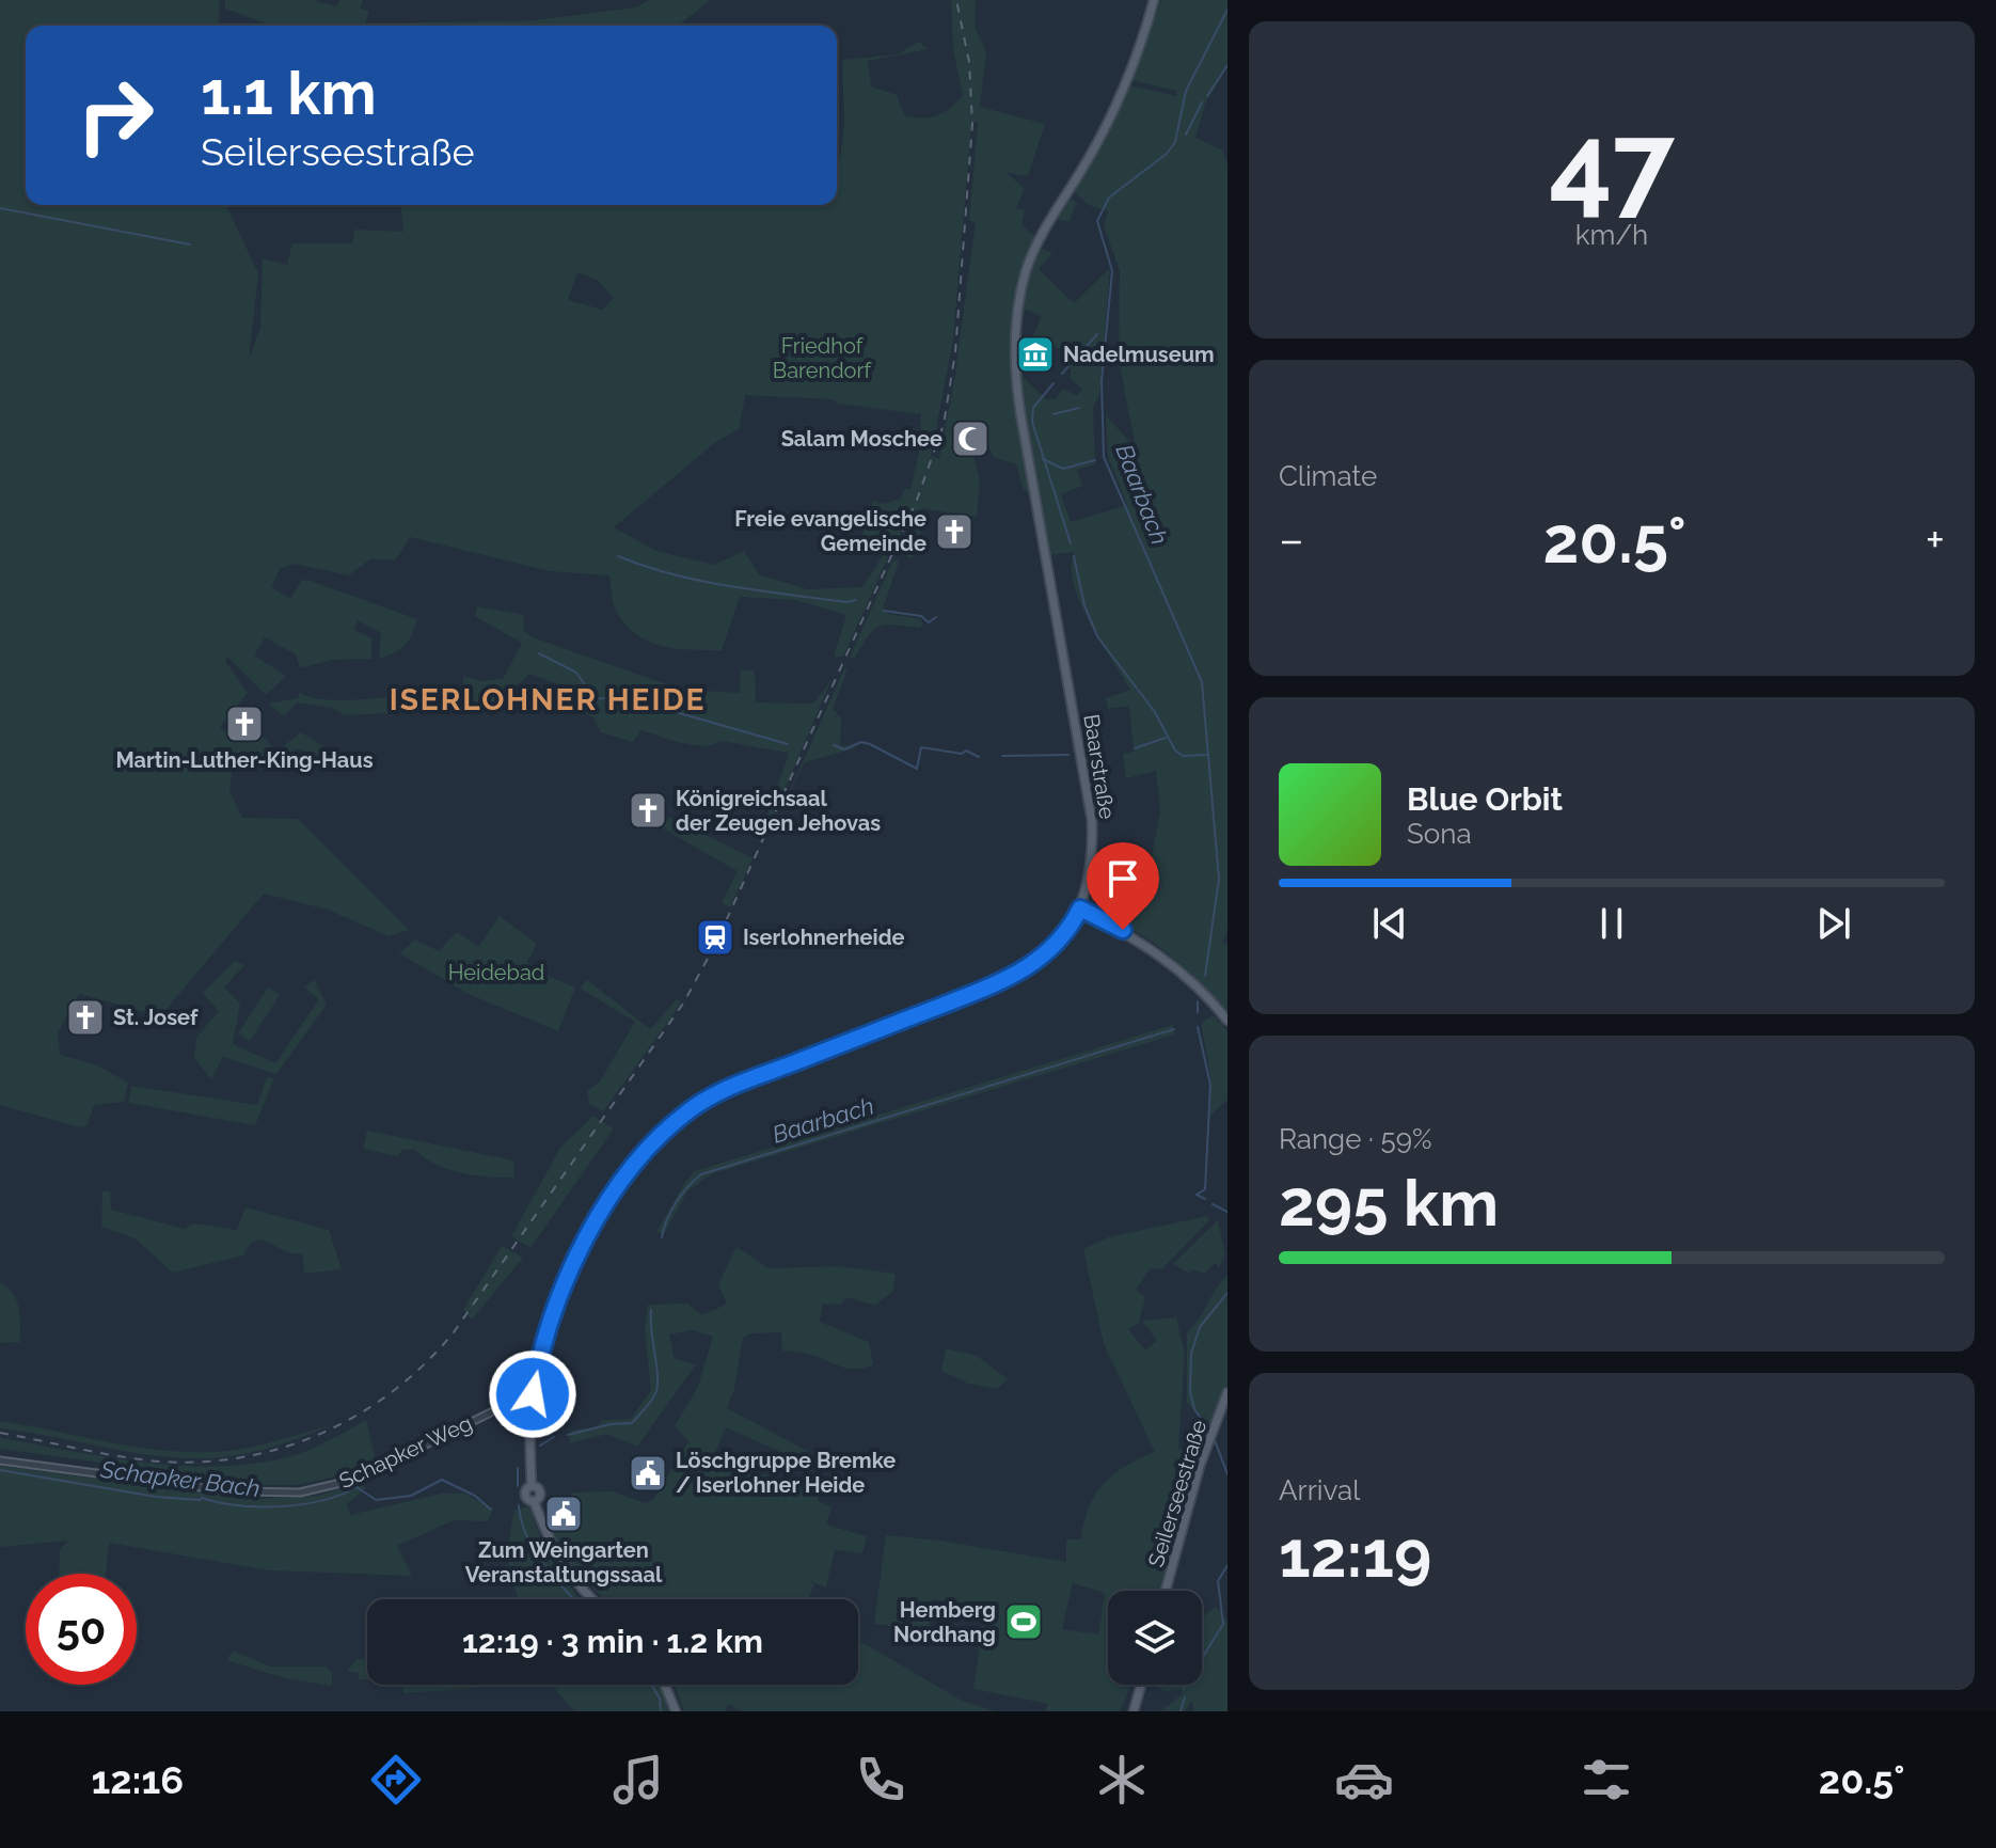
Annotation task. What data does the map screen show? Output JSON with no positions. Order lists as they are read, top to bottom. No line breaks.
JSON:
{"streets":{"main road":["Baarstraße","Seilerseestraße"],"street":["Schapker Weg"]},"crossings":[["Baarstraße","Schapker Weg"]],"districts":["ISERLOHNER HEIDE"],"water":["Baarbach","Schapker Bach"],"parks":["Friedhof Barendorf","Heidebad"],"places":{"museum":["Nadelmuseum"],"mosque":["Salam Moschee"],"church":["Freie evangelische Gemeinde","Martin-Luther-King-Haus","Königreichsaal der Zeugen Jehovas","St. Josef"],"station":["Iserlohnerheide"],"public building":["Löschgruppe Bremke / Iserlohner Heide","Zum Weingarten Veranstaltungssaal"],"sports":["Hemberg Nordhang"]},"page":{"tile":[["47","km/h"],"Climate",["Range · 59%","295 km"],["Arrival","12:19"]],"turn":["1.1 km","Seilerseestraße"],"heat":["−","20.5°","+"],"song":["Blue Orbit","Sona"],"limit":"50","trip":"12:19 · 3 min · 1.2 km","tabs":["12:16","20.5°"]}}
